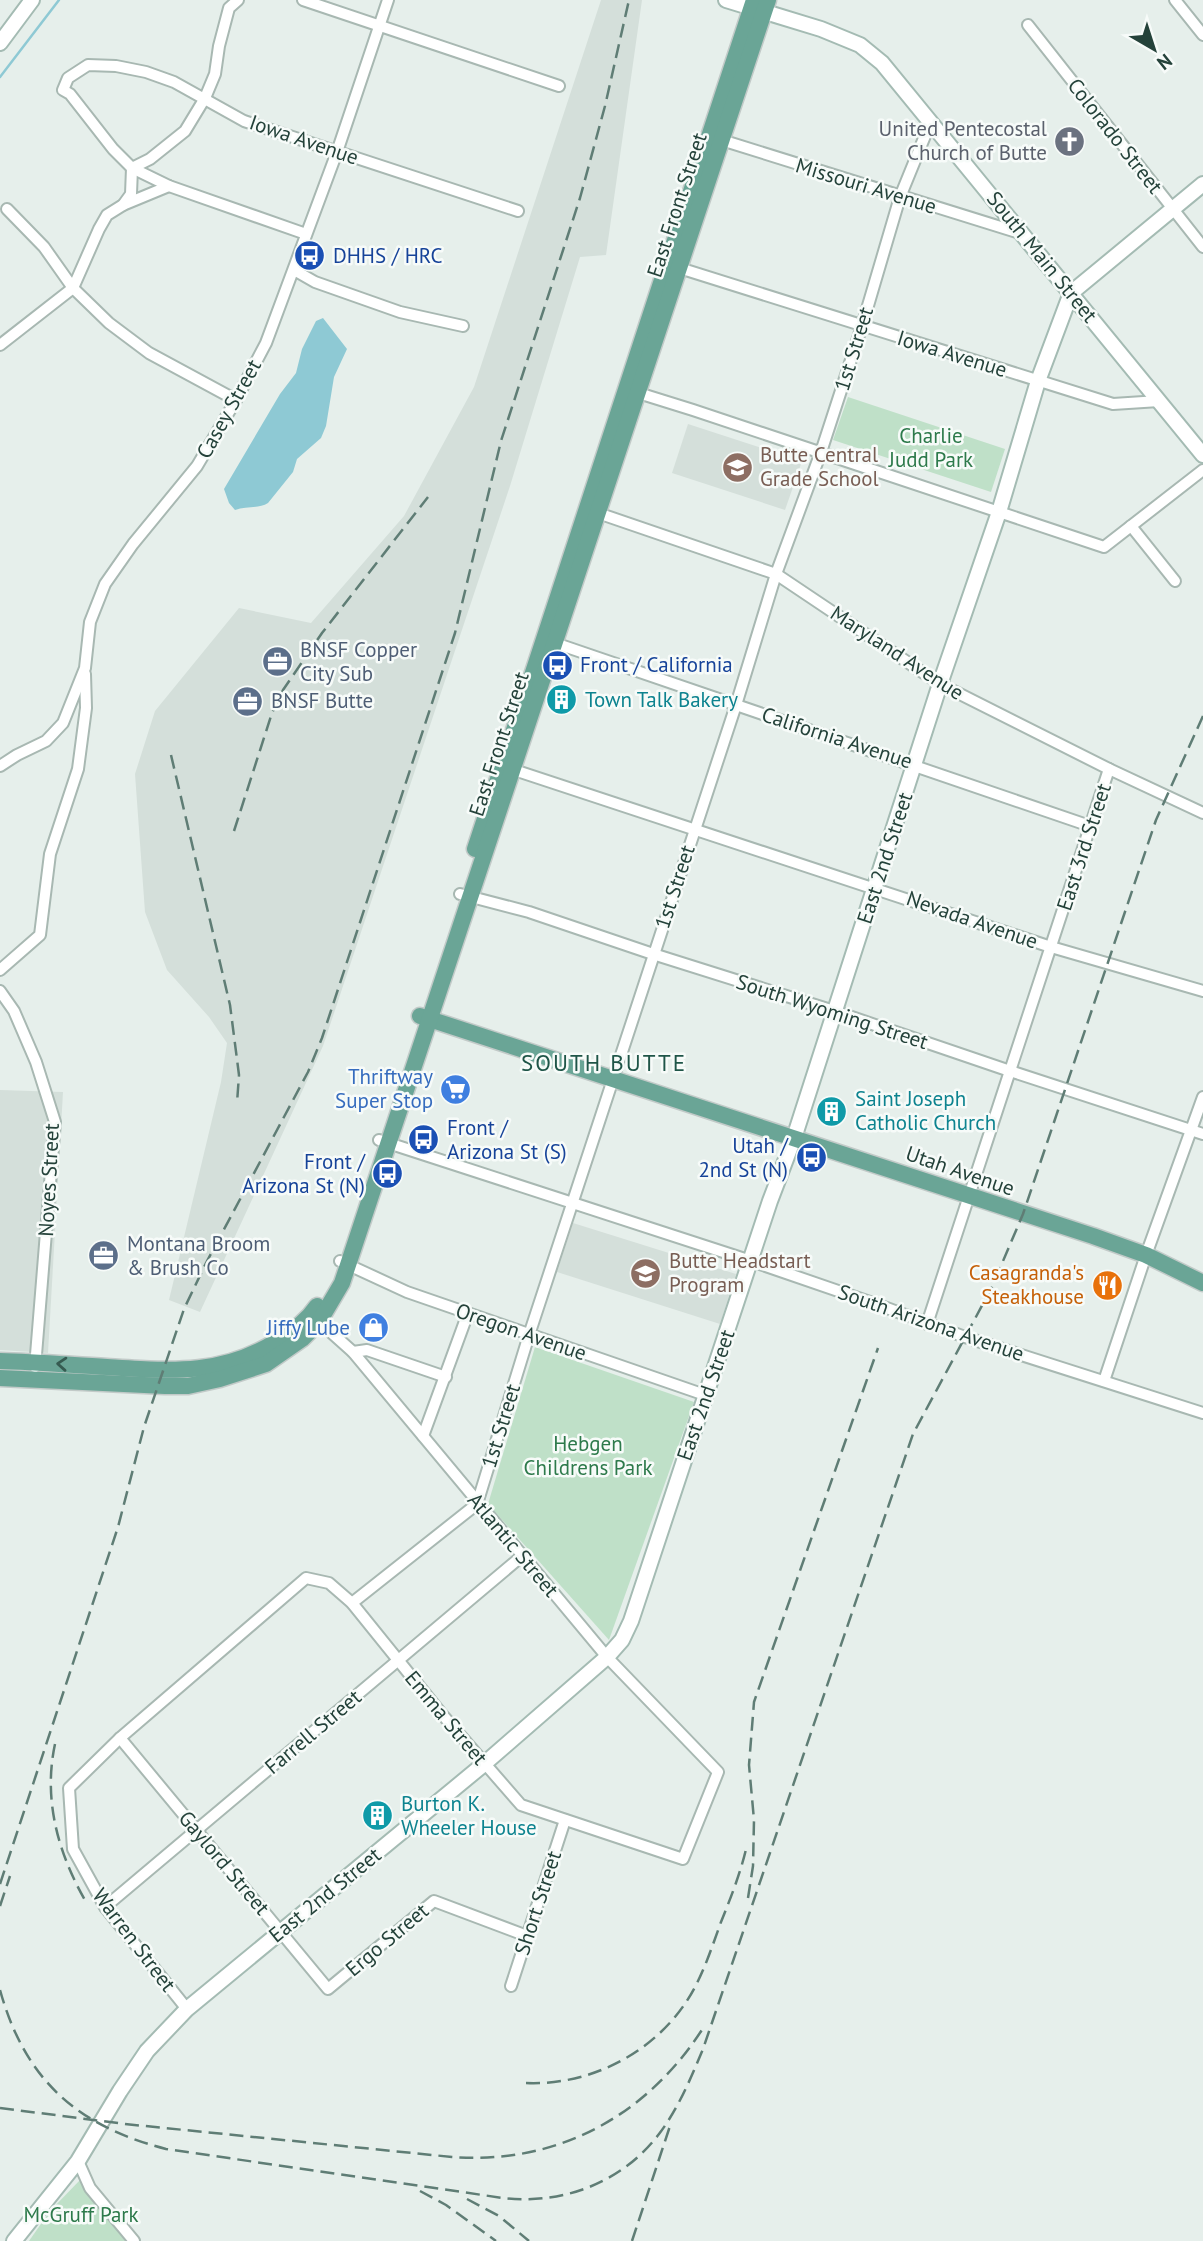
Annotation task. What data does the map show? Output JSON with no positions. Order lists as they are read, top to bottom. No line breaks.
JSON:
{"streets":{"main road":["East Front Street","Utah Avenue"],"street":["Colorado Street","Iowa Avenue","Missouri Avenue","South Main Street","1st Street","Casey Street","Maryland Avenue","California Avenue","East 3rd Street","East 2nd Street","Nevada Avenue","South Wyoming Street","Noyes Street","South Arizona Avenue","Oregon Avenue","Atlantic Street","Emma Street","Farrell Street","Gaylord Street","Short Street","Warren Street","Ergo Street"]},"crossings":[["Iowa Avenue","East Front Street"],["Iowa Avenue","South Main Street"],["Iowa Avenue","1st Street"],["Iowa Avenue","Casey Street"],["Iowa Avenue","East 2nd Street"],["Missouri Avenue","East Front Street"],["Missouri Avenue","South Main Street"],["Missouri Avenue","1st Street"],["East Front Street","South Main Street"],["East Front Street","Maryland Avenue"],["East Front Street","California Avenue"],["East Front Street","Nevada Avenue"],["East Front Street","South Wyoming Street"],["East Front Street","Utah Avenue"],["East Front Street","Noyes Street"],["East Front Street","South Arizona Avenue"],["East Front Street","Oregon Avenue"],["East Front Street","Atlantic Street"],["South Main Street","1st Street"],["South Main Street","East 2nd Street"],["1st Street","Maryland Avenue"],["1st Street","California Avenue"],["1st Street","Nevada Avenue"],["1st Street","South Wyoming Street"],["1st Street","Utah Avenue"],["1st Street","South Arizona Avenue"],["1st Street","Oregon Avenue"],["1st Street","Atlantic Street"],["Maryland Avenue","East 3rd Street"],["Maryland Avenue","East 2nd Street"],["California Avenue","East 3rd Street"],["California Avenue","East 2nd Street"],["East 3rd Street","Nevada Avenue"],["East 3rd Street","South Wyoming Street"],["East 3rd Street","Utah Avenue"],["East 3rd Street","South Arizona Avenue"],["East 2nd Street","Nevada Avenue"],["East 2nd Street","South Wyoming Street"],["East 2nd Street","Utah Avenue"],["East 2nd Street","South Arizona Avenue"],["East 2nd Street","Oregon Avenue"],["East 2nd Street","Atlantic Street"],["East 2nd Street","Emma Street"],["East 2nd Street","Gaylord Street"],["East 2nd Street","Warren Street"],["Atlantic Street","Emma Street"],["Atlantic Street","Farrell Street"],["Emma Street","Farrell Street"],["Emma Street","Gaylord Street"],["Emma Street","Short Street"],["Emma Street","Warren Street"],["Farrell Street","Gaylord Street"],["Farrell Street","Warren Street"],["Gaylord Street","Warren Street"],["Gaylord Street","Ergo Street"],["Short Street","Ergo Street"]],"districts":["SOUTH BUTTE"],"parks":["Charlie Judd Park","Hebgen Childrens Park","McGruff Park"],"places":{"church":["United Pentecostal Church of Butte"],"bus stop":["DHHS / HRC","Front / California","Front / Arizona St (S)","Utah / 2nd St (N)","Front / Arizona St (N)"],"school or university":["Butte Central Grade School","Butte Headstart Program"],"office":["BNSF Copper City Sub","BNSF Butte","Montana Broom & Brush Co"],"building":["Town Talk Bakery","Saint Joseph Catholic Church","Burton K. Wheeler House"],"supermarket":["Thriftway Super Stop"],"restaurant":["Casagranda's Steakhouse"],"shop":["Jiffy Lube"]},"north":"bottom right"}
